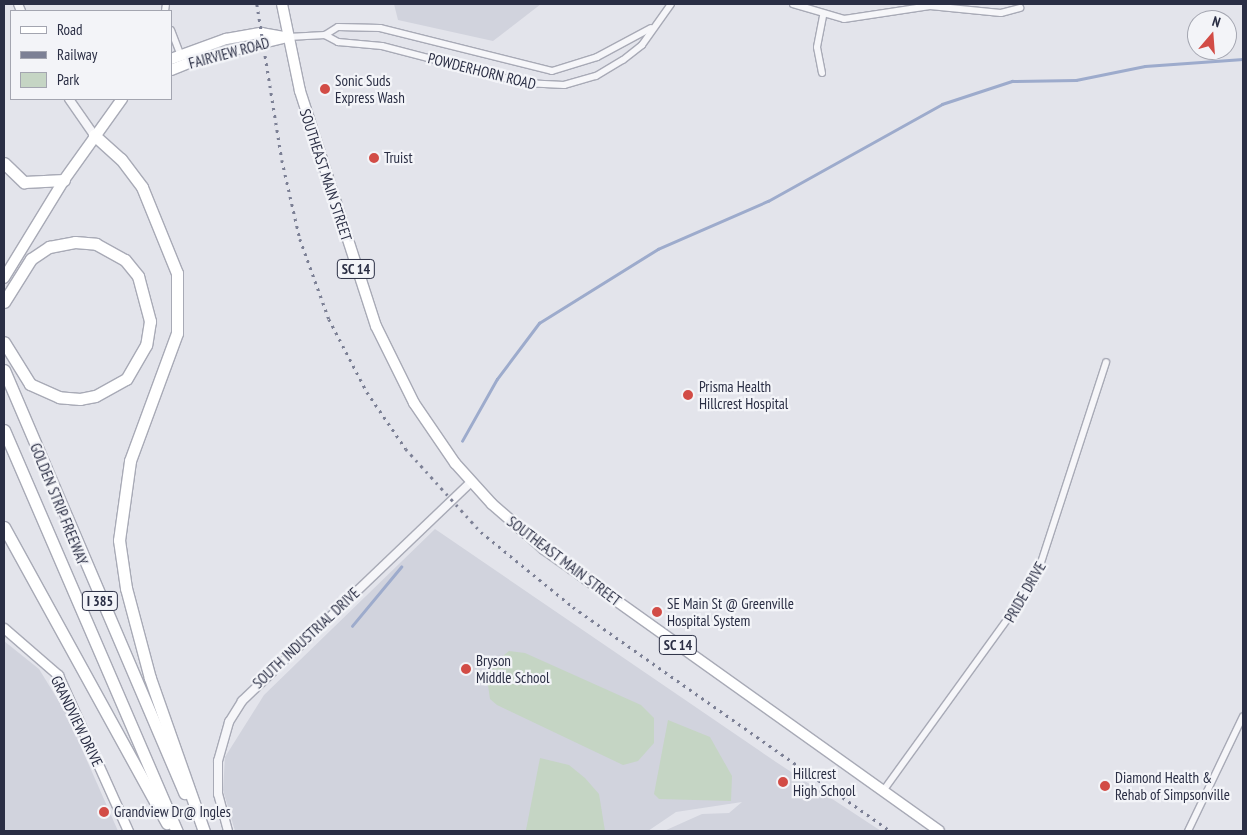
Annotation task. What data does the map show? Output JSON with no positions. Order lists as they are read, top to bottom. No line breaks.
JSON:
{"streets":{"highway":["GOLDEN STRIP FREEWAY","I 385"],"main road":["FAIRVIEW ROAD","SOUTHEAST MAIN STREET","SC 14","GRANDVIEW DRIVE"],"street":["POWDERHORN ROAD","PRIDE DRIVE","SOUTH INDUSTRIAL DRIVE"]},"crossings":[["FAIRVIEW ROAD","POWDERHORN ROAD"],["FAIRVIEW ROAD","SOUTHEAST MAIN STREET"],["POWDERHORN ROAD","SOUTHEAST MAIN STREET"],["SOUTHEAST MAIN STREET","PRIDE DRIVE"],["SOUTHEAST MAIN STREET","SOUTH INDUSTRIAL DRIVE"]],"places":["Sonic Suds Express Wash","Truist","Prisma Health Hillcrest Hospital","SE Main St @ Greenville Hospital System","Bryson Middle School","Hillcrest High School","Diamond Health & Rehab of Simpsonville","Grandview Dr@ Ingles"],"legend":["Road","Railway","Park"],"north":"top"}
